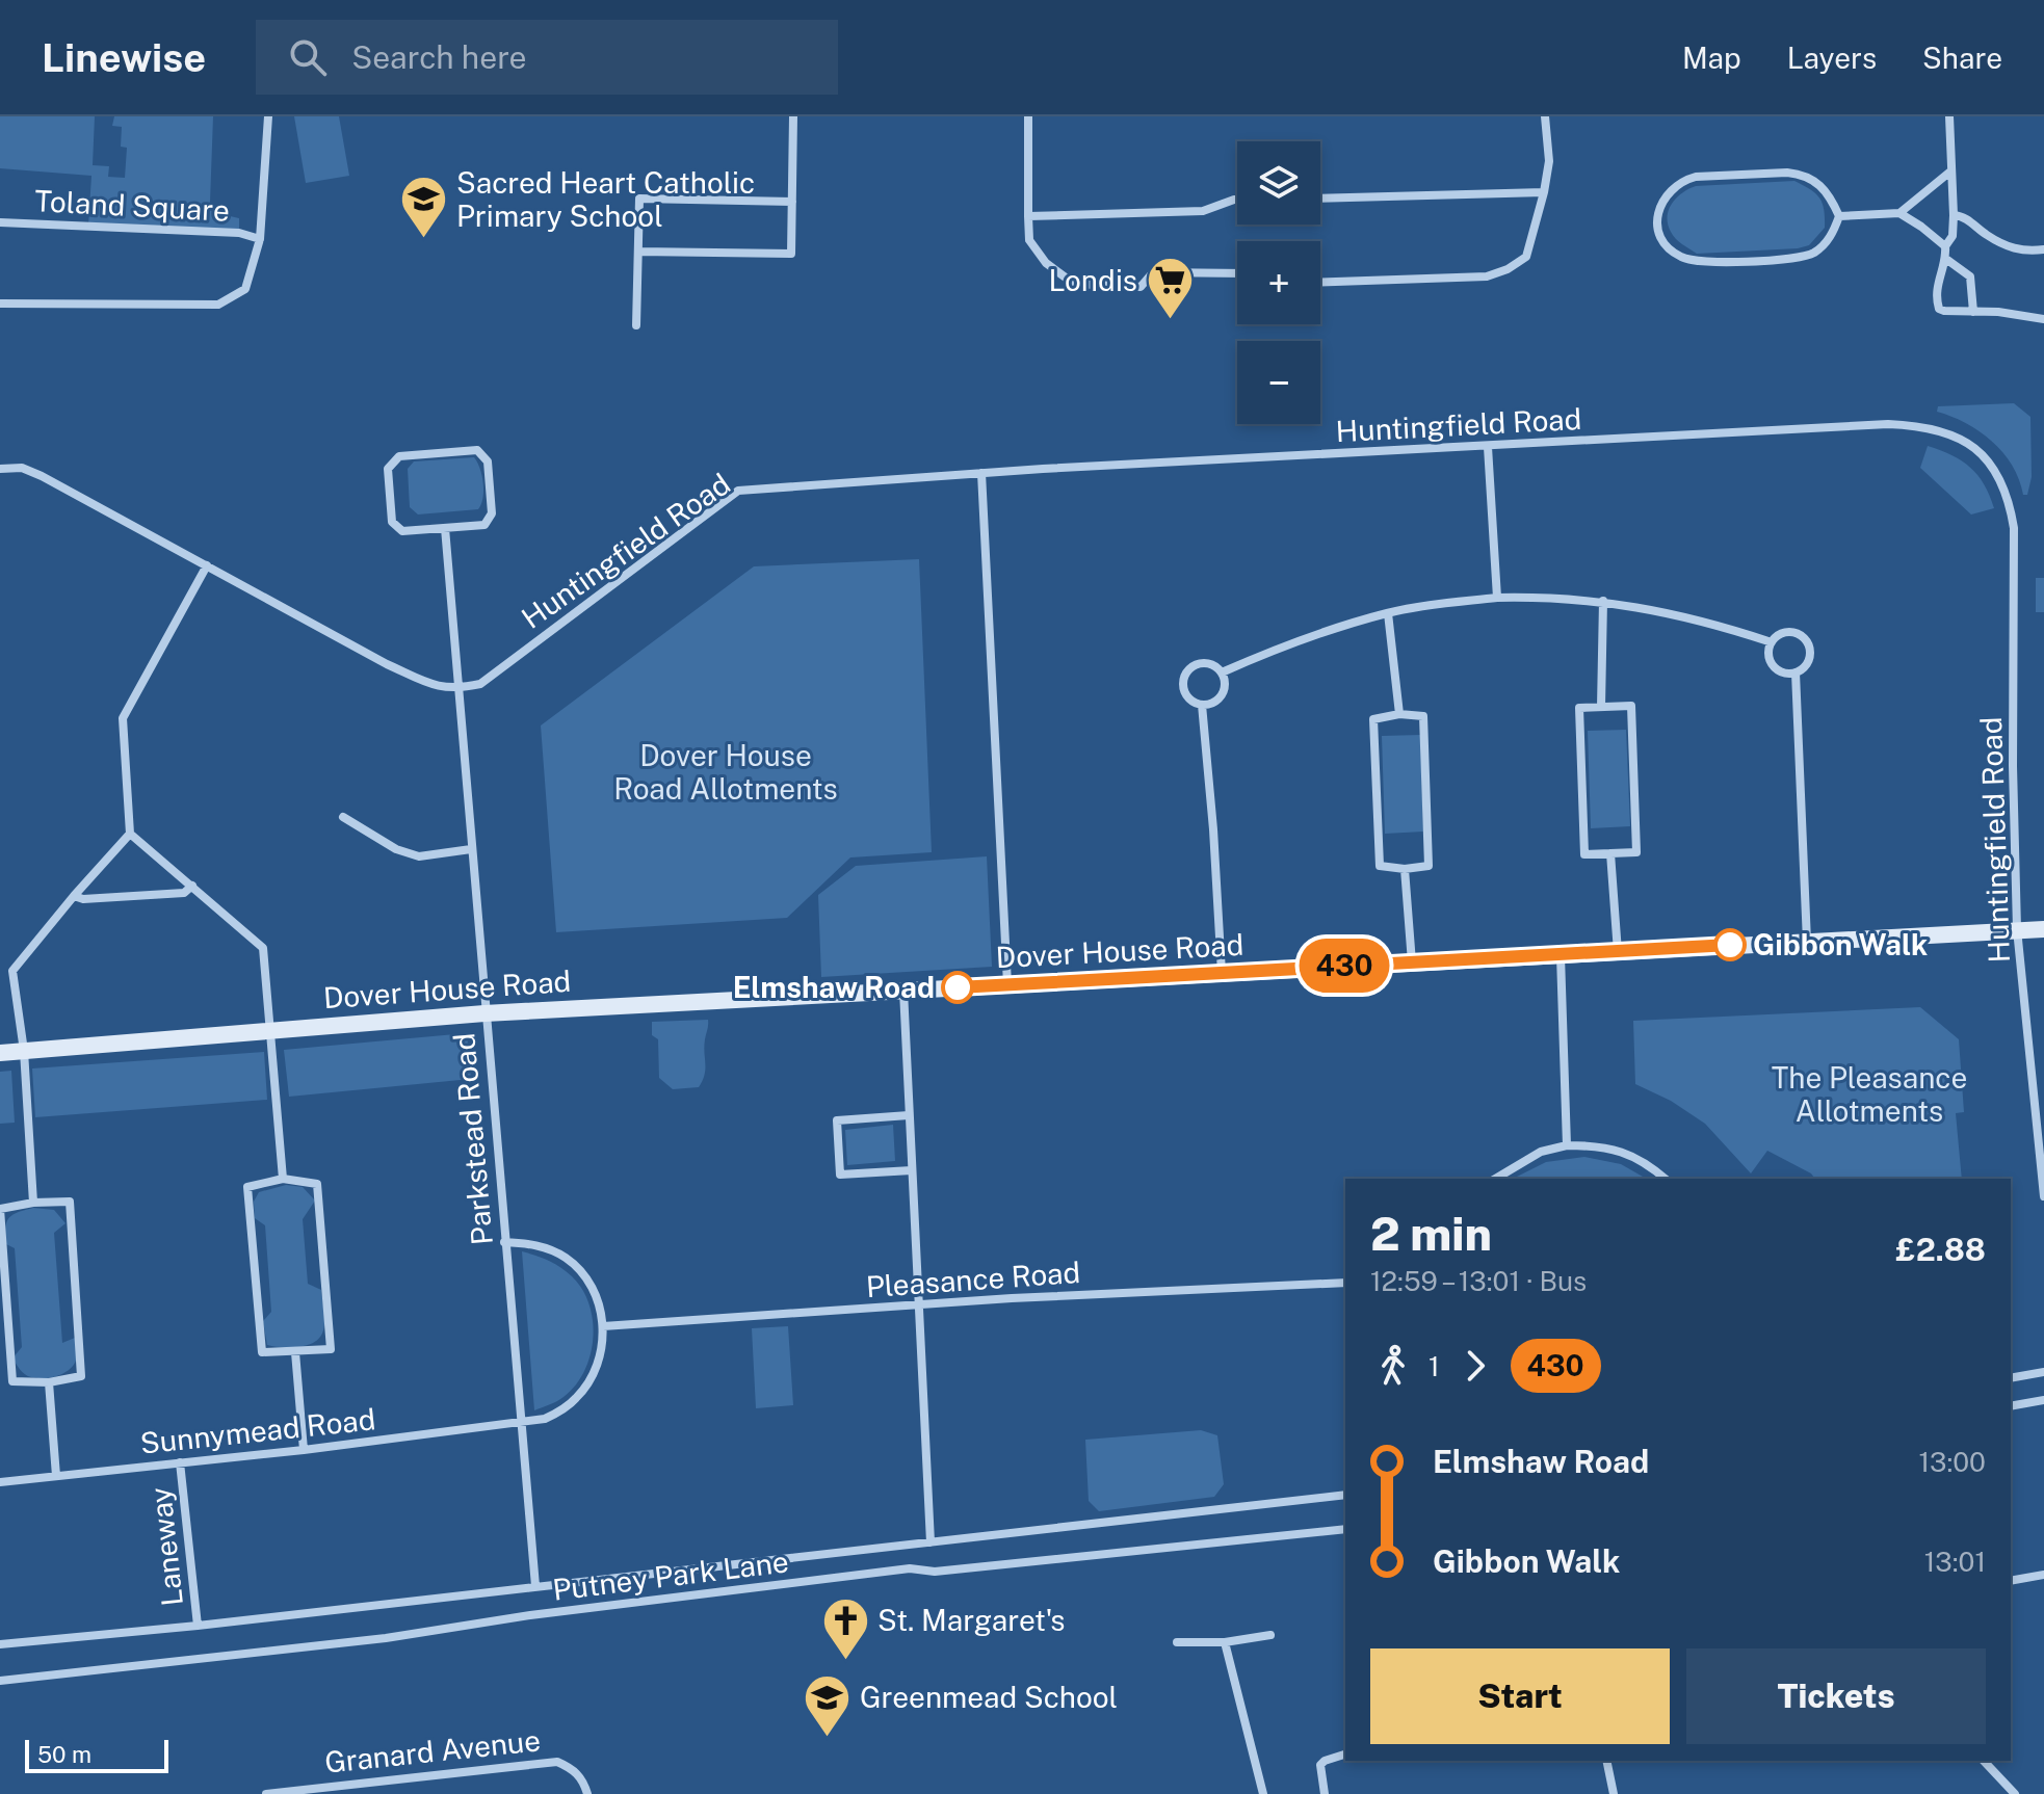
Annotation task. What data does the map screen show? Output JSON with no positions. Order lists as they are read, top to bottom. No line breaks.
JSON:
{"streets":{"street":["Toland Square","Huntingfield Road","Dover House Road","Parkstead Road","Pleasance Road","Sunnymead Road","Laneway","Putney Park Lane","Granard Avenue"]},"crossings":[["Huntingfield Road","Dover House Road"],["Huntingfield Road","Parkstead Road"],["Dover House Road","Parkstead Road"],["Parkstead Road","Sunnymead Road"],["Parkstead Road","Putney Park Lane"],["Sunnymead Road","Laneway"],["Laneway","Putney Park Lane"]],"parks":["Dover House Road Allotments","The Pleasance Allotments"],"places":{"school or university":["Sacred Heart Catholic Primary School","Greenmead School"],"supermarket":["Londis"],"other":["Gibbon Walk","Elmshaw Road"],"church":["St. Margaret's"]},"lines":["bus line 430"],"scale_bar":"50 m","page":{"header":"Linewise","search":"Search here","nav":["Map","Layers","Share"],"on_map":"430","map_buttons":["+","−"],"heading":["2 min","12:59 – 13:01 · Bus","£2.88"],"legs":["1","430"],"list":[{"name":"Elmshaw Road","value":"13:00"},{"name":"Gibbon Walk","value":"13:01"}],"buttons":["Start","Tickets"],"scale":"50 m"}}
